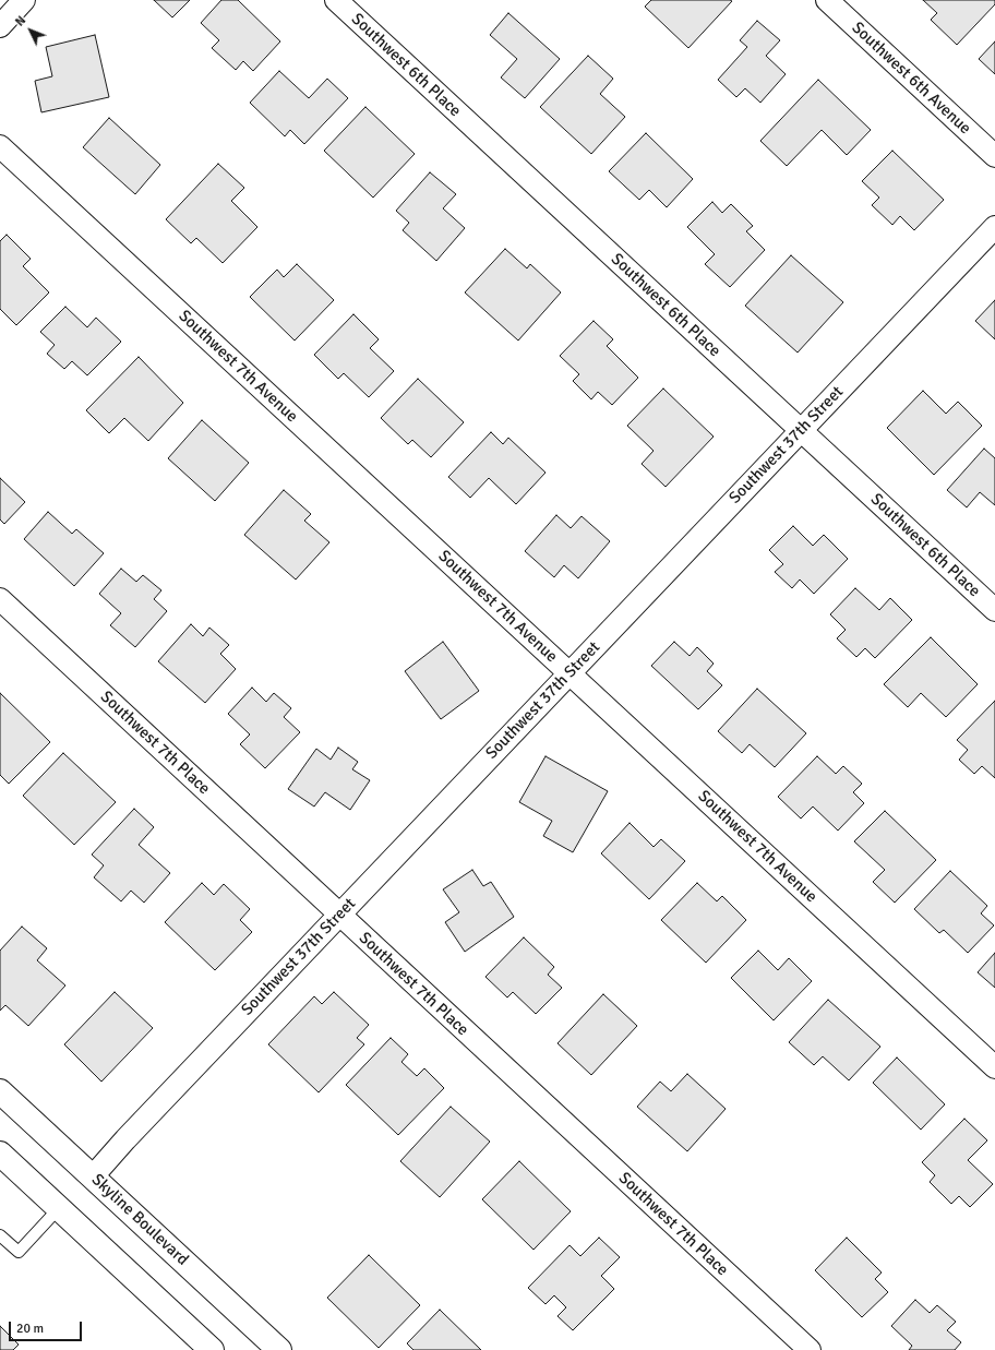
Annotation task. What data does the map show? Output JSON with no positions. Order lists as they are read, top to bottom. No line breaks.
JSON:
{"streets":{"street":["Southwest 6th Place","Southwest 6th Avenue","Southwest 7th Avenue","Southwest 37th Street","Southwest 7th Place","Skyline Boulevard"]},"crossings":[["Southwest 6th Place","Southwest 37th Street"],["Southwest 7th Avenue","Southwest 37th Street"],["Southwest 37th Street","Southwest 7th Place"],["Southwest 37th Street","Skyline Boulevard"]],"scale_bar":"20 m","north":"top left"}
